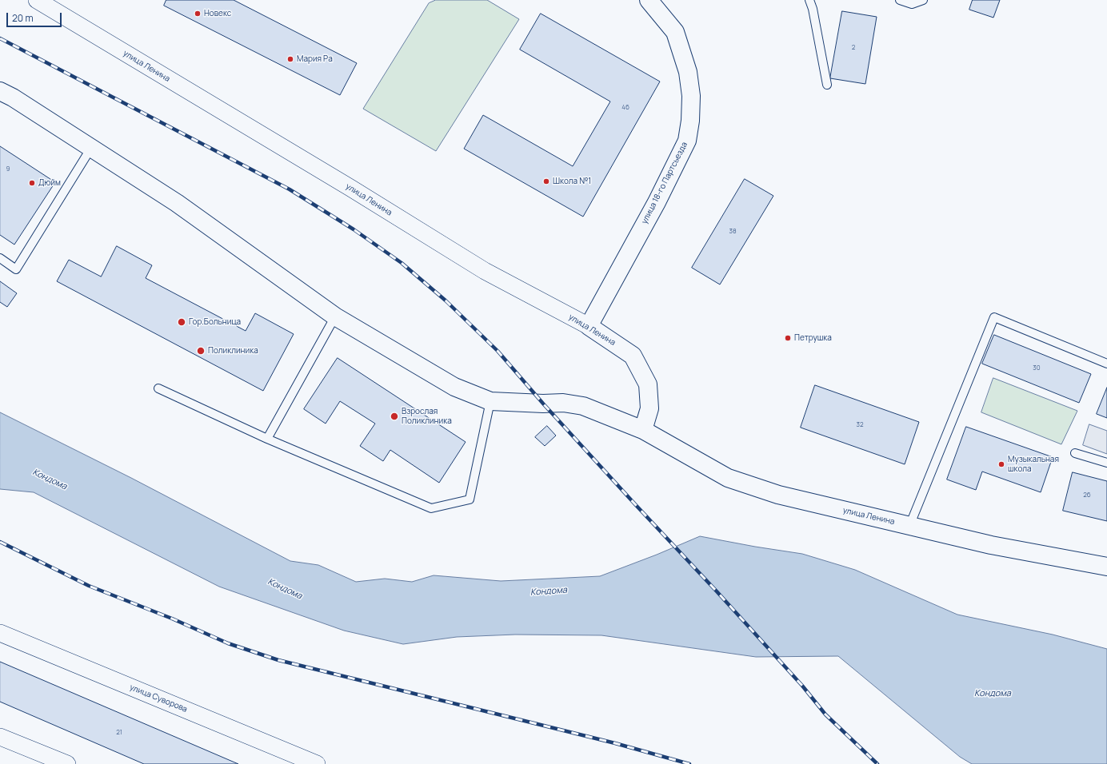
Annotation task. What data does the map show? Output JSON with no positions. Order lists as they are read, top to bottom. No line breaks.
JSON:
{"streets":{"street":["улица Ленина","улица 18-го Партсьезда","улица Суворова"]},"crossings":[["улица Ленина","улица 18-го Партсьезда"]],"water":["Кондома"],"places":["Новекс","Мария Ра","Школа №1","Дюйм","Гор.Больница","Петрушка","Поликлиника","Взрослая Поликлиника","Музыкальная школа"],"house_numbers":["2","46","9","38","30","32","26","21"],"scale_bar":"20 m"}
